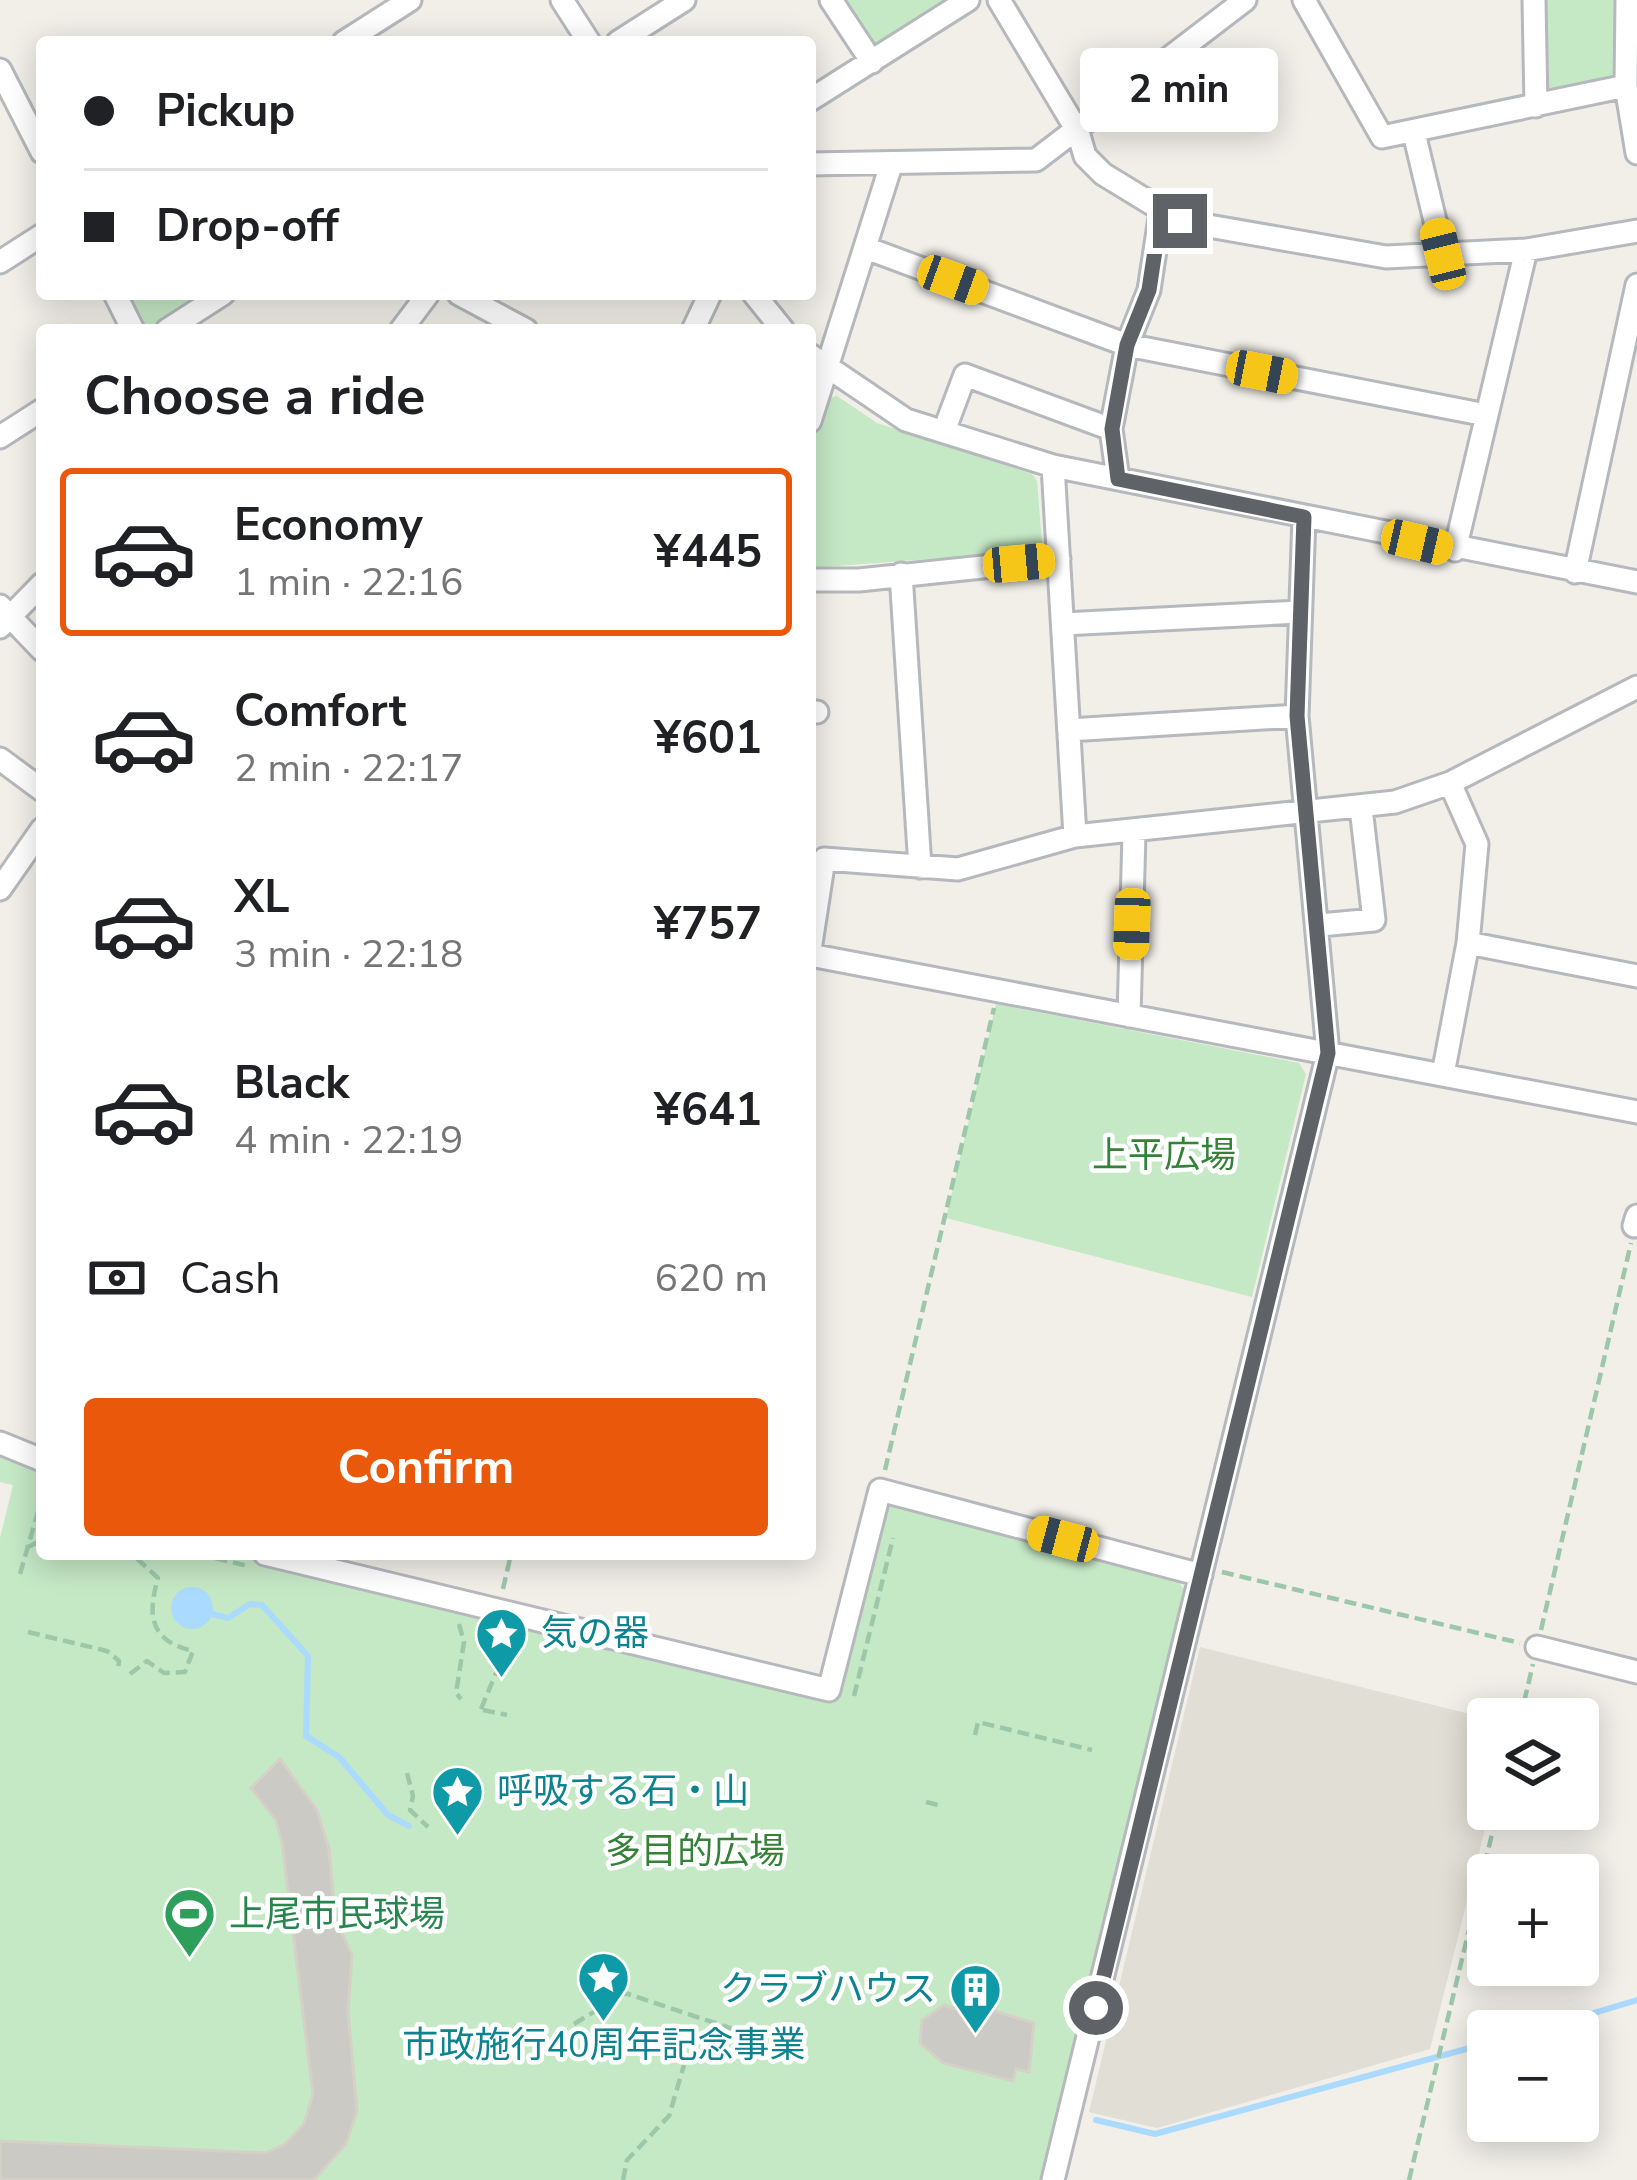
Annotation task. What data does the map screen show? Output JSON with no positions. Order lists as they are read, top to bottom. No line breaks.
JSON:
{"parks":["上平広場","多目的広場"],"places":{"place":["気の器","呼吸する石・山","市政施行40周年記念事業"],"sports":["上尾市民球場"],"building":["クラブハウス"]},"page":{"banner":["Pickup","Drop-off"],"bubble":"2 min","heading":"Choose a ride","list":[{"name":"Economy","note":"1 min · 22:16","value":"¥445"},{"name":"Comfort","note":"2 min · 22:17","value":"¥601"},{"name":"XL","note":"3 min · 22:18","value":"¥757"},{"name":"Black","note":"4 min · 22:19","value":"¥641"}],"pay":["Cash","620 m"],"buttons":"Confirm","map_buttons":["+","−"]}}
